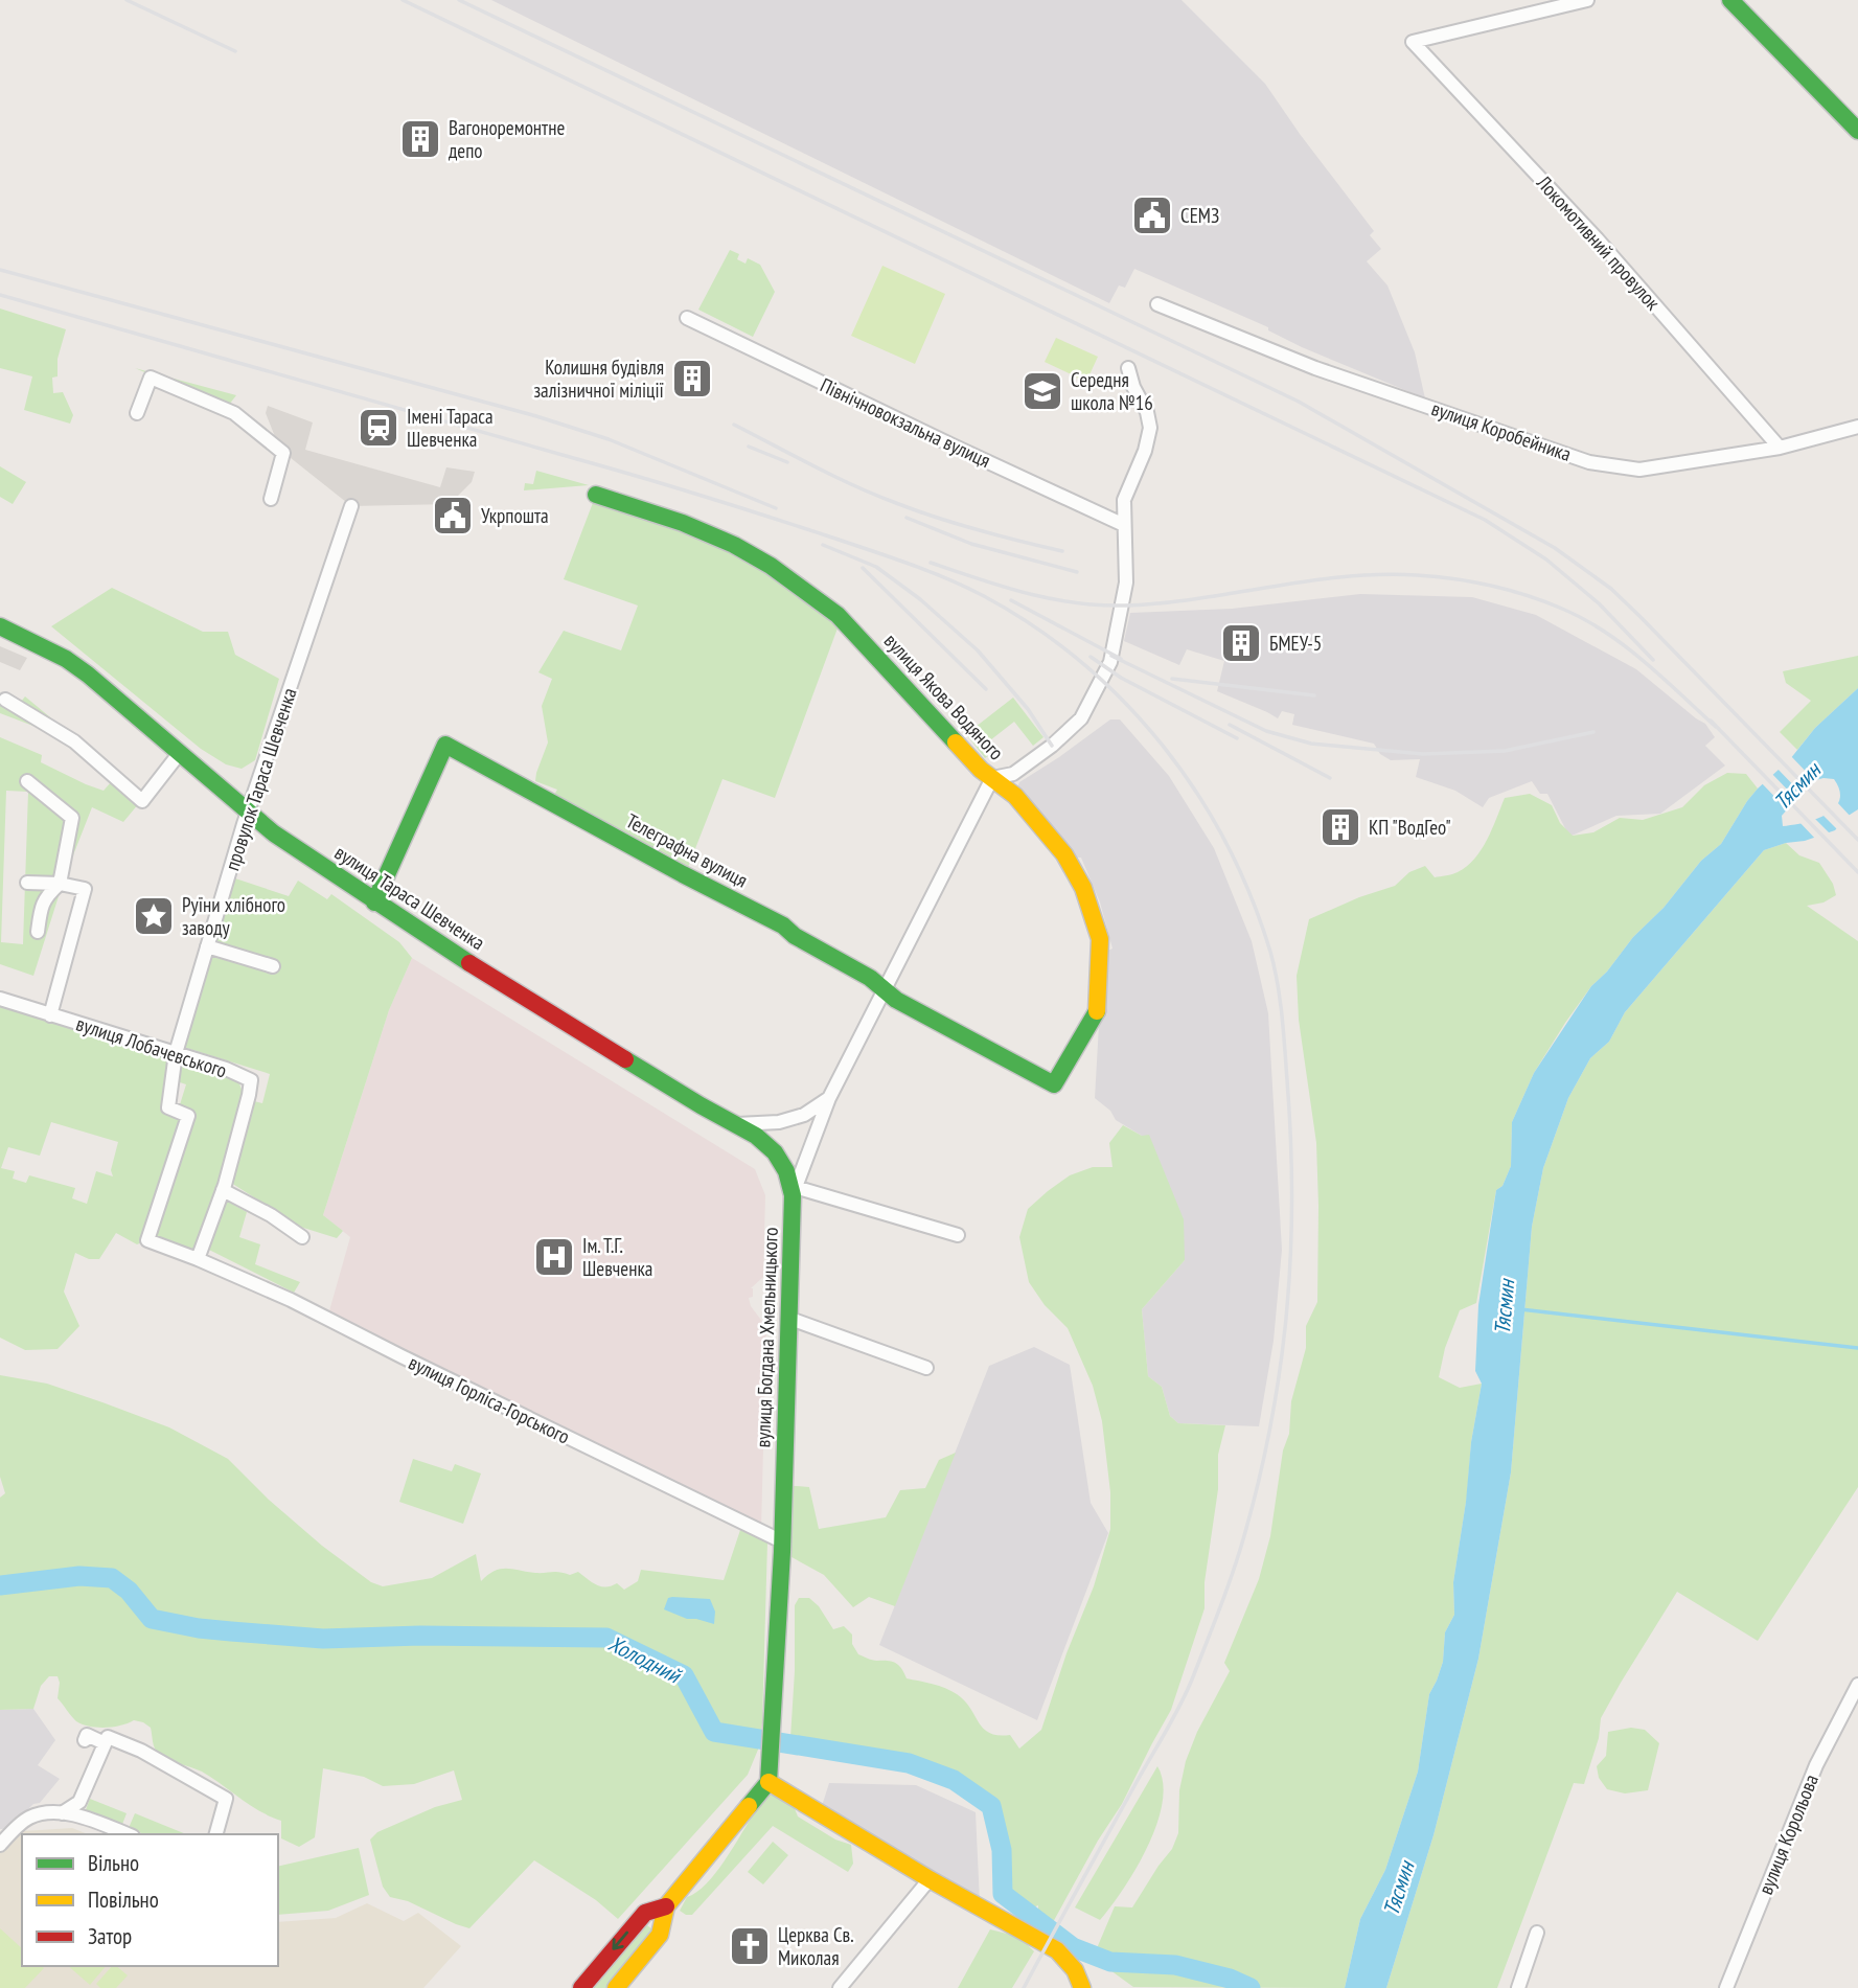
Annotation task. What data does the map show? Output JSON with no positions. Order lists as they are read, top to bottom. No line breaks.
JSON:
{"streets":{"street":["Локомотивний провулок","Північновокзальна вулиця","вулиця Коробейника","вулиця Якова Водяного","провулок Тараса Шевченка","Телеграфна вулиця","вулиця Тараса Шевченка","вулиця Лобачевського","вулиця Богдана Хмельницького","вулиця Горліса-Горського","вулиця Корольова"]},"crossings":[["Локомотивний провулок","вулиця Коробейника"],["вулиця Якова Водяного","Телеграфна вулиця"],["вулиця Якова Водяного","вулиця Богдана Хмельницького"],["провулок Тараса Шевченка","вулиця Тараса Шевченка"],["провулок Тараса Шевченка","вулиця Лобачевського"],["провулок Тараса Шевченка","вулиця Горліса-Горського"],["Телеграфна вулиця","вулиця Тараса Шевченка"],["Телеграфна вулиця","вулиця Богдана Хмельницького"],["вулиця Тараса Шевченка","вулиця Богдана Хмельницького"],["вулиця Лобачевського","вулиця Горліса-Горського"],["вулиця Богдана Хмельницького","вулиця Горліса-Горського"]],"water":["Тясмин","Холодний"],"places":{"building":["Вагоноремонтне депо","Колишня будівля залізничної міліції","БМЕУ-5","КП \"ВодГео\""],"public building":["СЕМЗ","Укрпошта"],"school or university":["Середня школа №16"],"station":["Імені Тараса Шевченка"],"place":["Руїни хлібного заводу"],"hospital":["Ім. Т.Г. Шевченка"],"church":["Церква Св. Миколая"]},"legend":["Вільно","Повільно","Затор"]}
